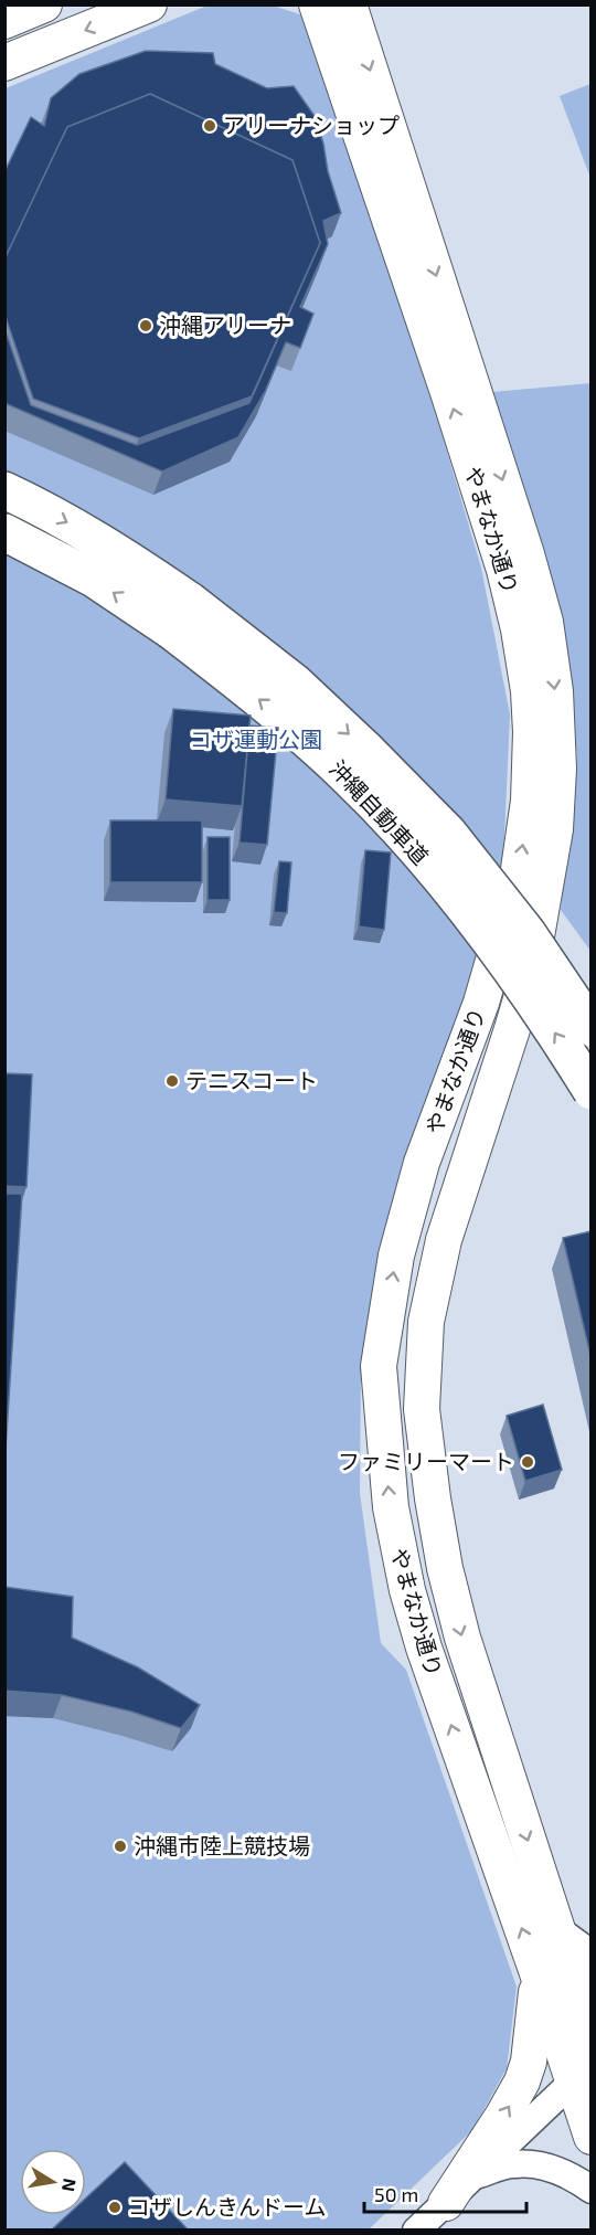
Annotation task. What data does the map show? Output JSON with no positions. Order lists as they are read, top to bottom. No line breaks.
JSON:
{"streets":{"highway":["沖縄自動車道"],"main road":["やまなか通り"]},"parks":["コザ運動公園"],"places":["アリーナショップ","沖縄アリーナ","テニスコート","ファミリーマート","沖縄市陸上競技場","コザしんきんドーム"],"scale_bar":"50 m","north":"right"}
